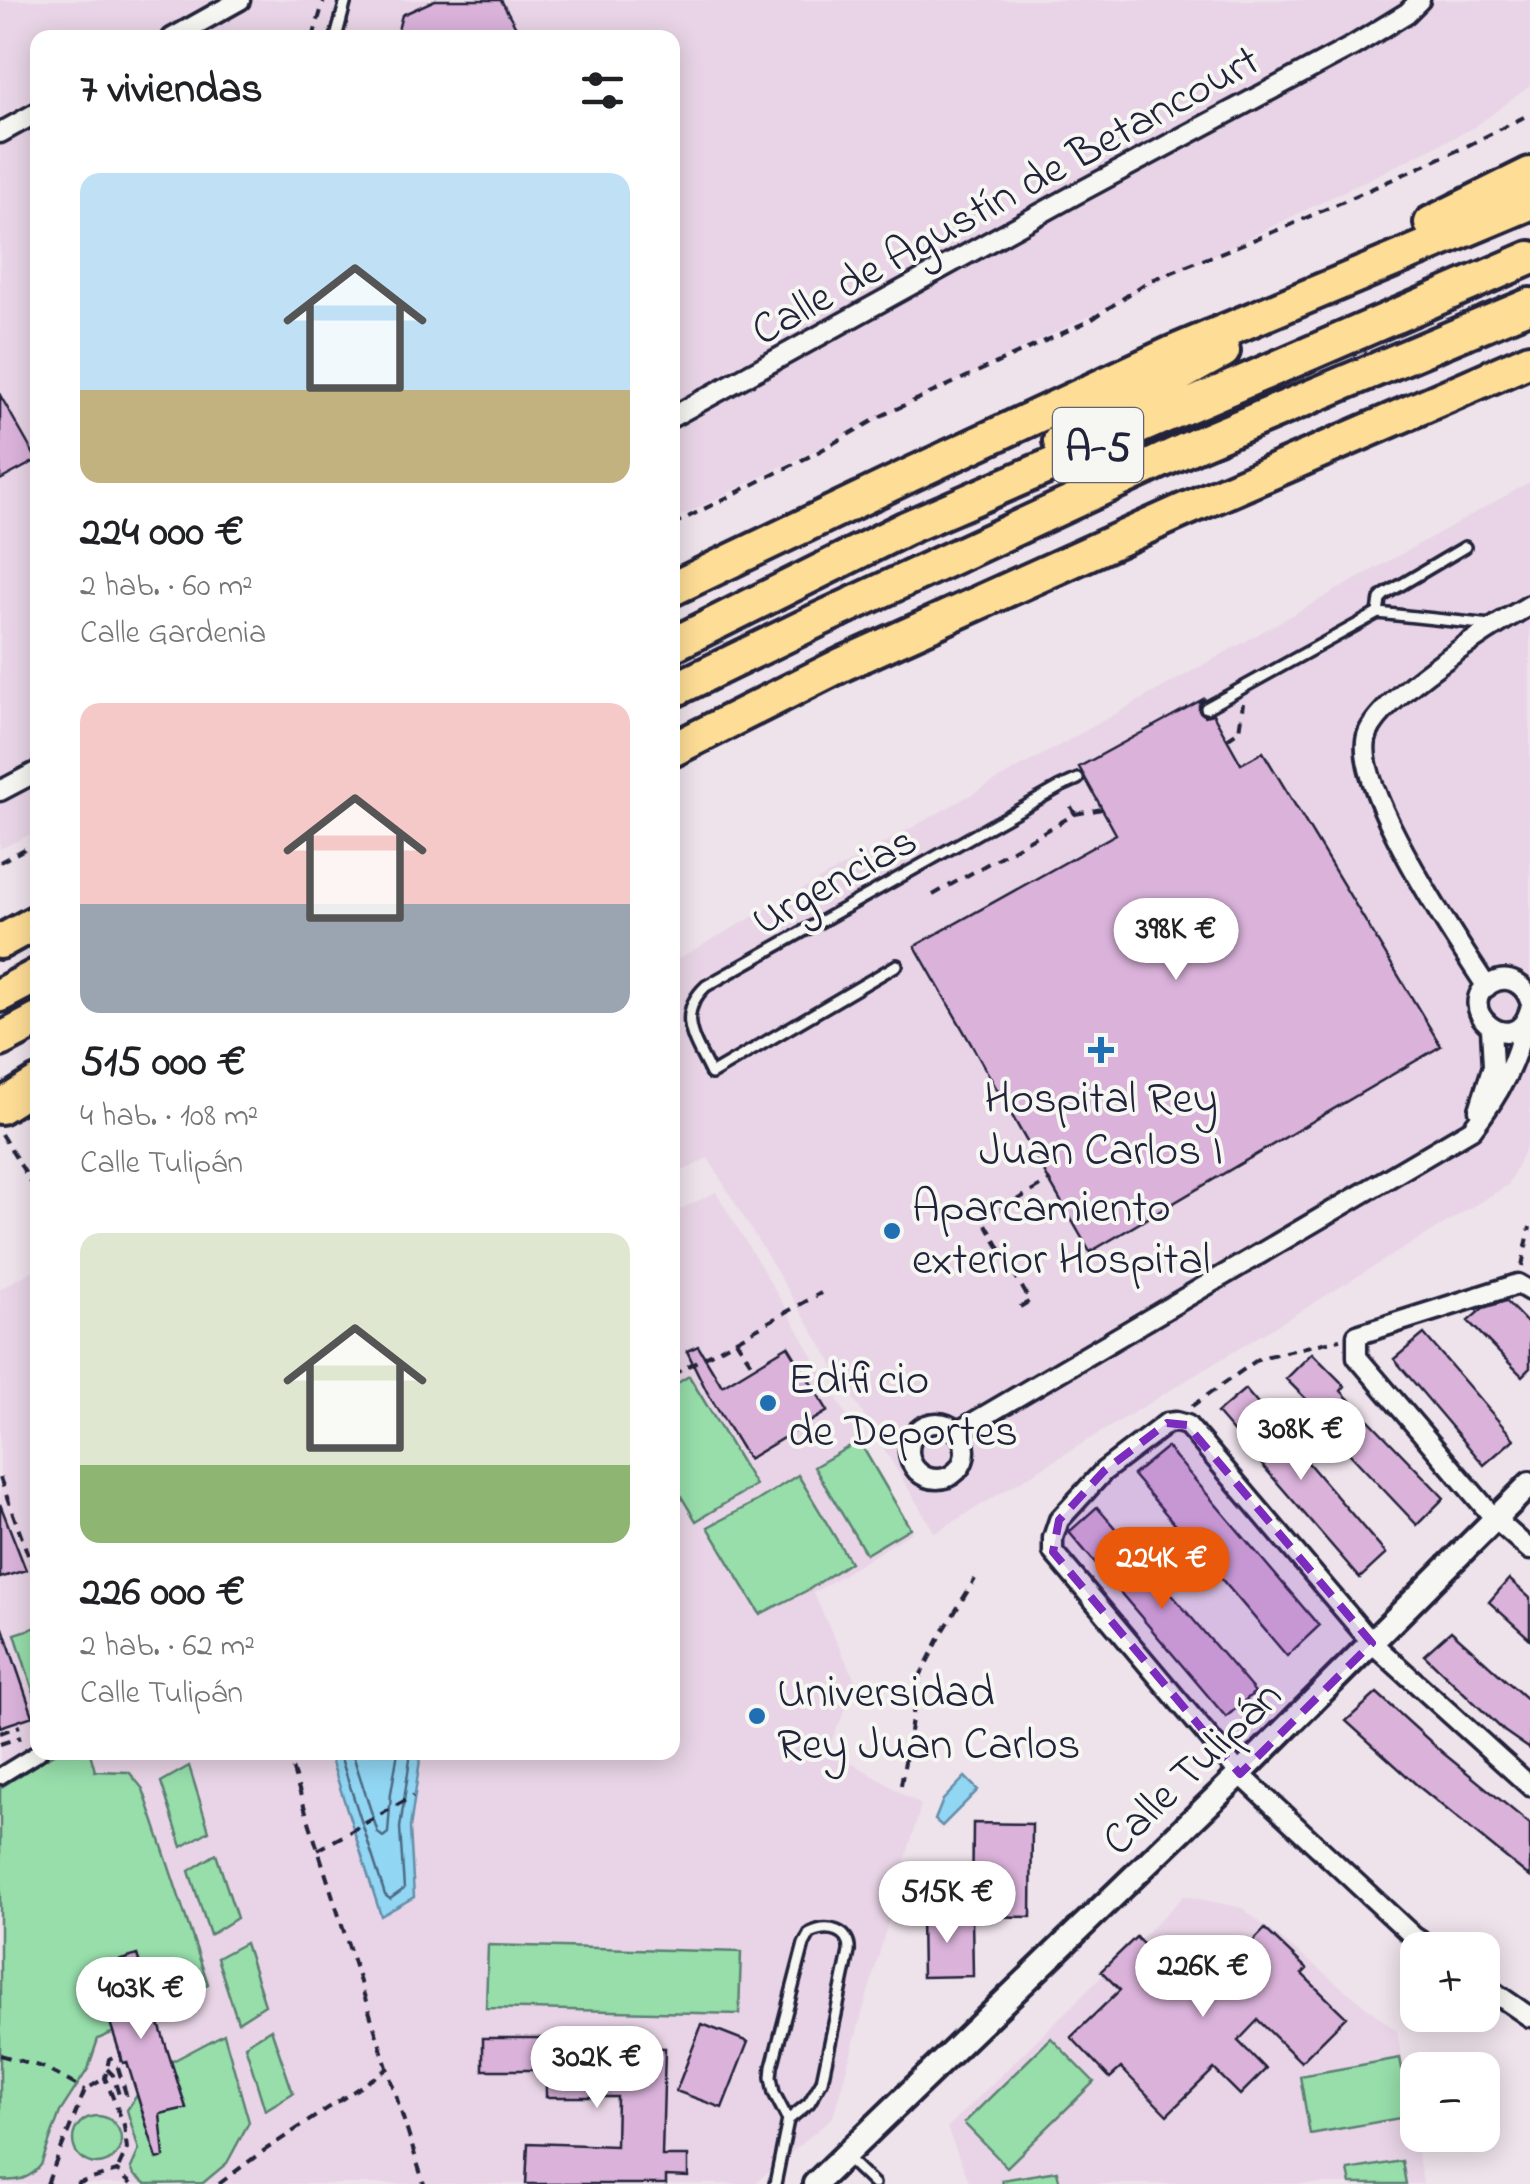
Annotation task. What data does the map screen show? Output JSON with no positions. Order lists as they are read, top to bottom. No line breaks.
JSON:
{"streets":{"highway":["A-5"],"street":["Calle de Agustín de Betancourt","Calle Tulipán"],"lane":["Urgencias"]},"places":{"health":["Hospital Rey Juan Carlos I"],"other":["Aparcamiento exterior Hospital","Edificio de Deportes","Universidad Rey Juan Carlos"]},"page":{"heading":"7 viviendas","list":[{"name":"224 000 €","note":"2 hab. · 60 m² · Calle Gardenia"},{"name":"515 000 €","note":"4 hab. · 108 m² · Calle Tulipán"},{"name":"226 000 €","note":"2 hab. · 62 m² · Calle Tulipán"}],"price":["398K €","308K €","224K €","515K €","226K €","403K €","302K €"],"map_buttons":["+","−"]}}
